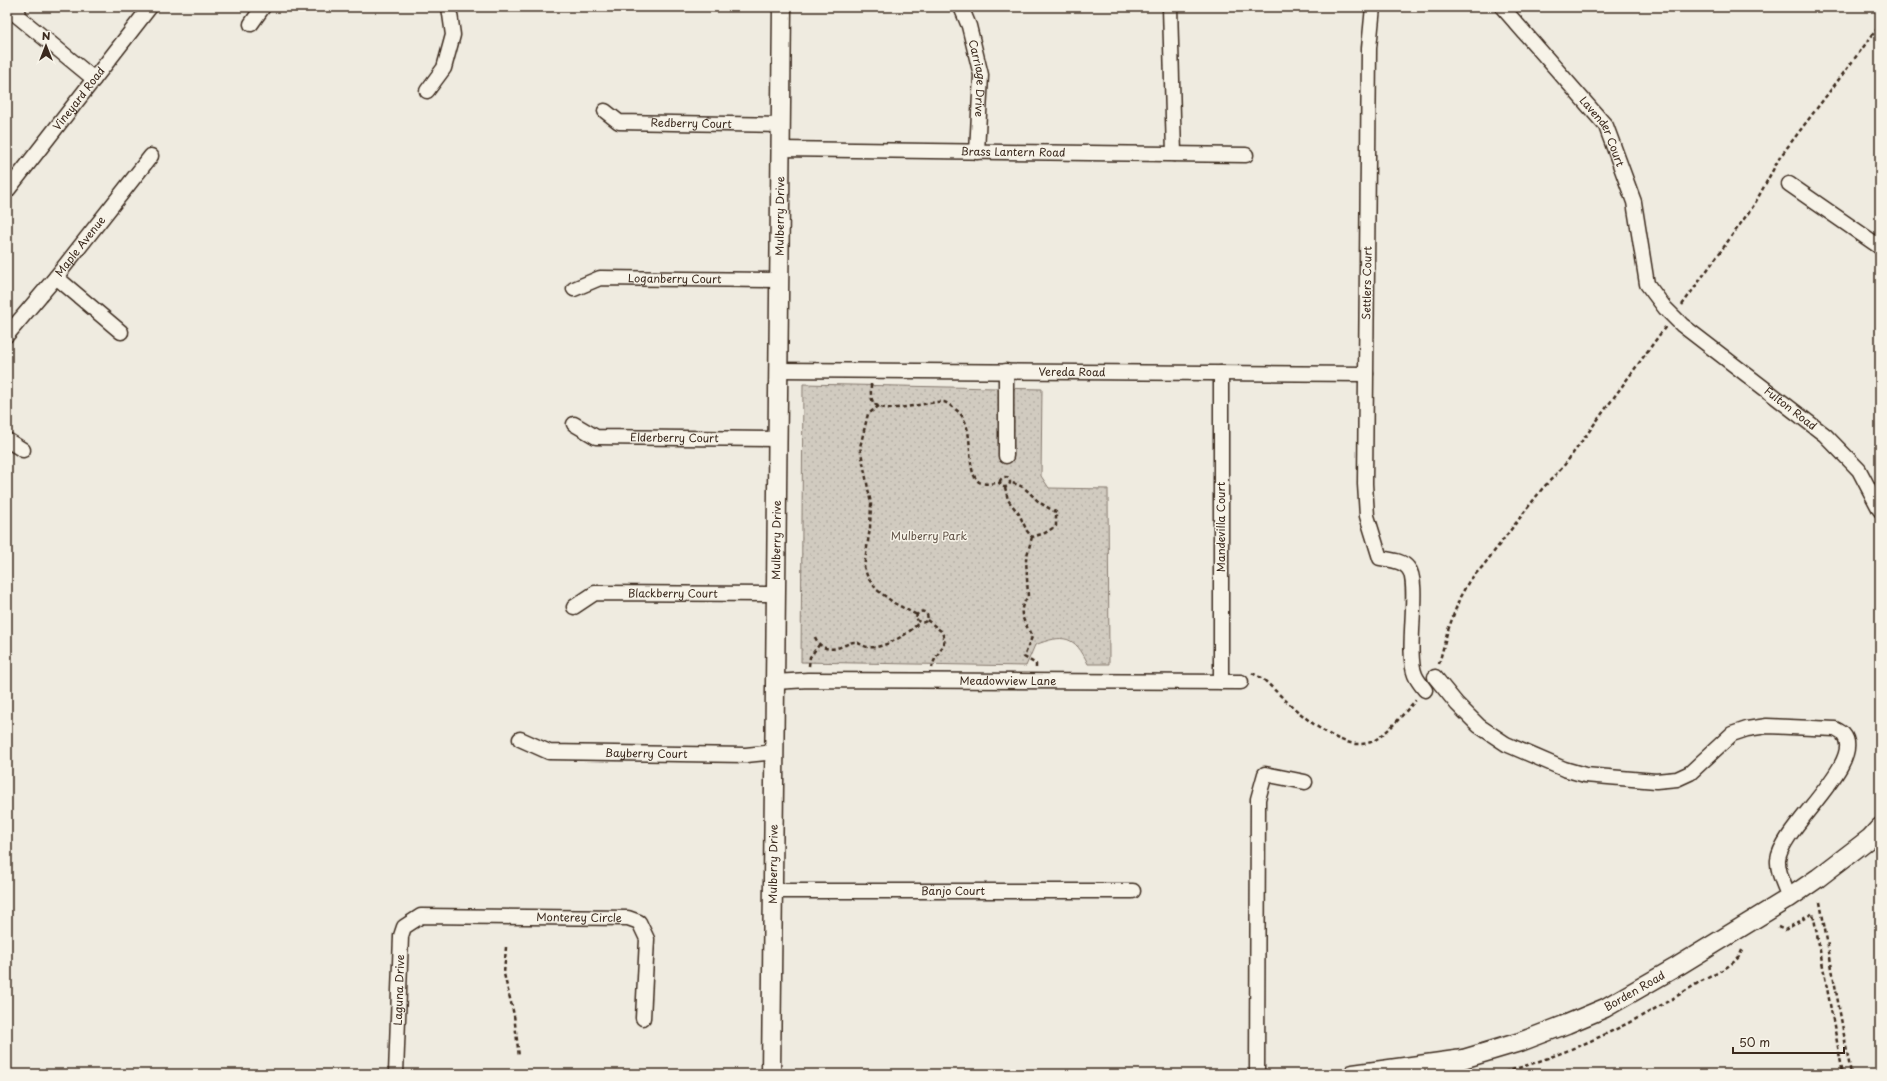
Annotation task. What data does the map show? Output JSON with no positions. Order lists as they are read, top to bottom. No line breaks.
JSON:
{"streets":{"main road":["Mulberry Drive","Borden Road"],"street":["Carriage Drive","Vineyard Road","Redberry Court","Lavender Court","Brass Lantern Road","Maple Avenue","Loganberry Court","Settlers Court","Vereda Road","Fulton Road","Elderberry Court","Mandevilla Court","Blackberry Court","Meadowview Lane","Bayberry Court","Banjo Court","Monterey Circle","Laguna Drive"]},"crossings":[["Carriage Drive","Brass Lantern Road"],["Redberry Court","Mulberry Drive"],["Lavender Court","Fulton Road"],["Brass Lantern Road","Mulberry Drive"],["Mulberry Drive","Loganberry Court"],["Mulberry Drive","Vereda Road"],["Mulberry Drive","Elderberry Court"],["Mulberry Drive","Blackberry Court"],["Mulberry Drive","Meadowview Lane"],["Mulberry Drive","Bayberry Court"],["Mulberry Drive","Banjo Court"],["Settlers Court","Vereda Road"],["Vereda Road","Mandevilla Court"],["Mandevilla Court","Meadowview Lane"],["Monterey Circle","Laguna Drive"]],"parks":["Mulberry Park"],"scale_bar":"50 m","north":"top"}
